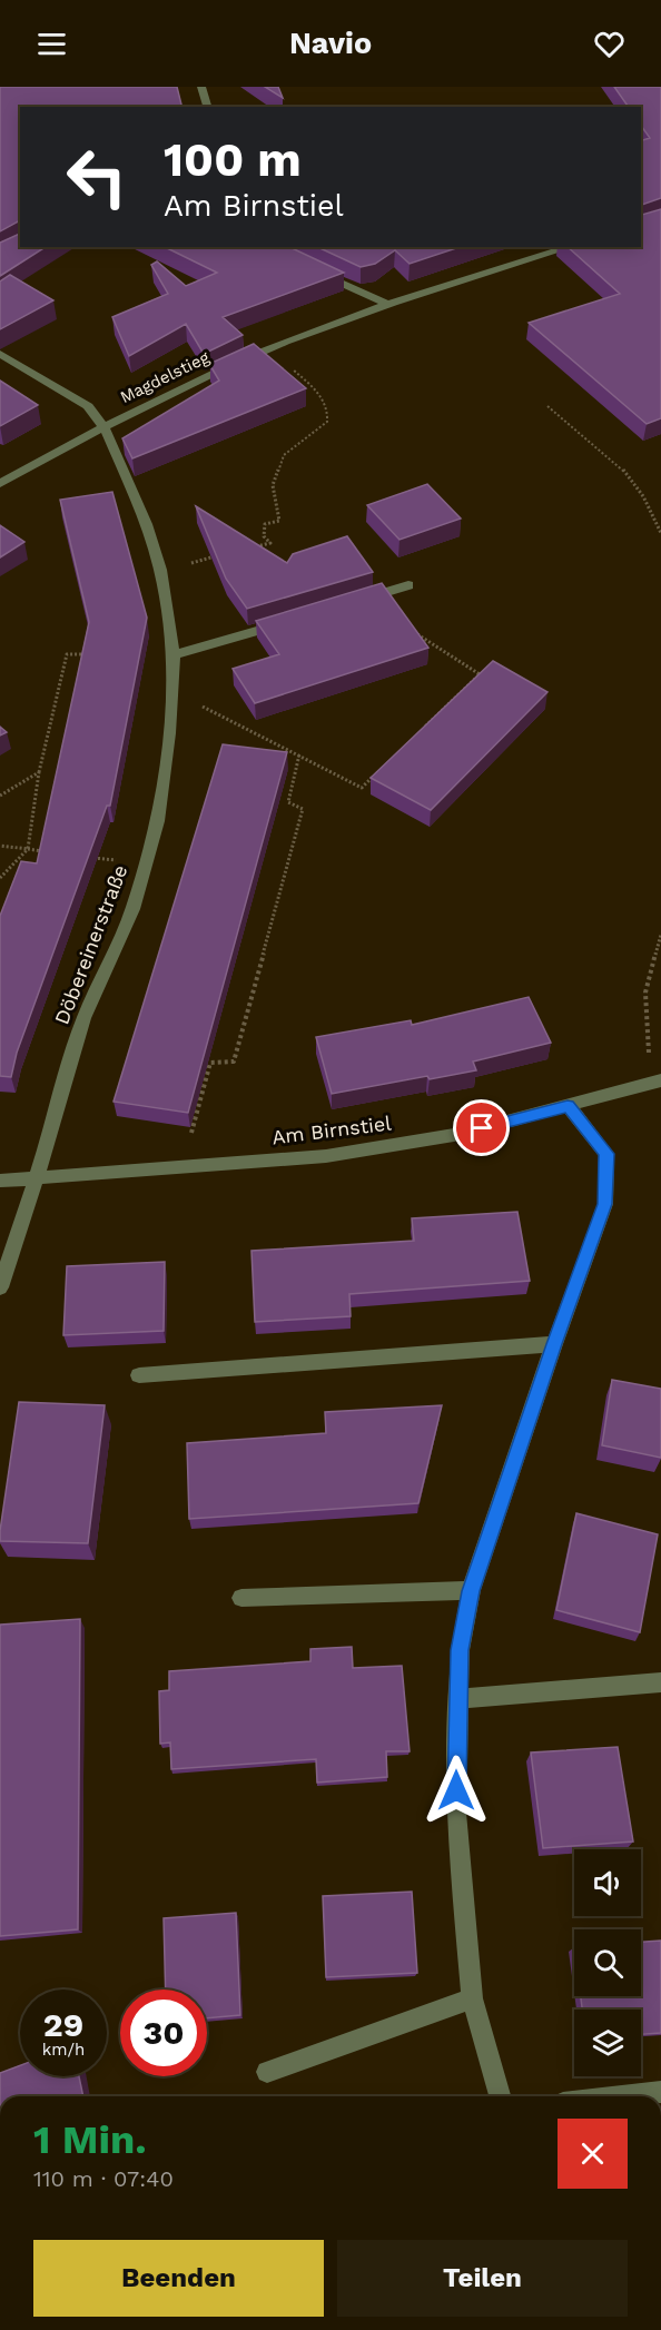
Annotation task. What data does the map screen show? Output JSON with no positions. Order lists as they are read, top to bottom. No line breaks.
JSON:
{"streets":{"street":["Magdelstieg","Döbereinerstraße","Am Birnstiel"]},"crossings":[["Magdelstieg","Döbereinerstraße"],["Döbereinerstraße","Am Birnstiel"]],"page":{"header":"Navio","turn":["100 m","Am Birnstiel"],"speed":"29 km/h","limit":"30","heading":["1 Min.","110 m · 07:40"],"buttons":["Beenden","Teilen"]}}
